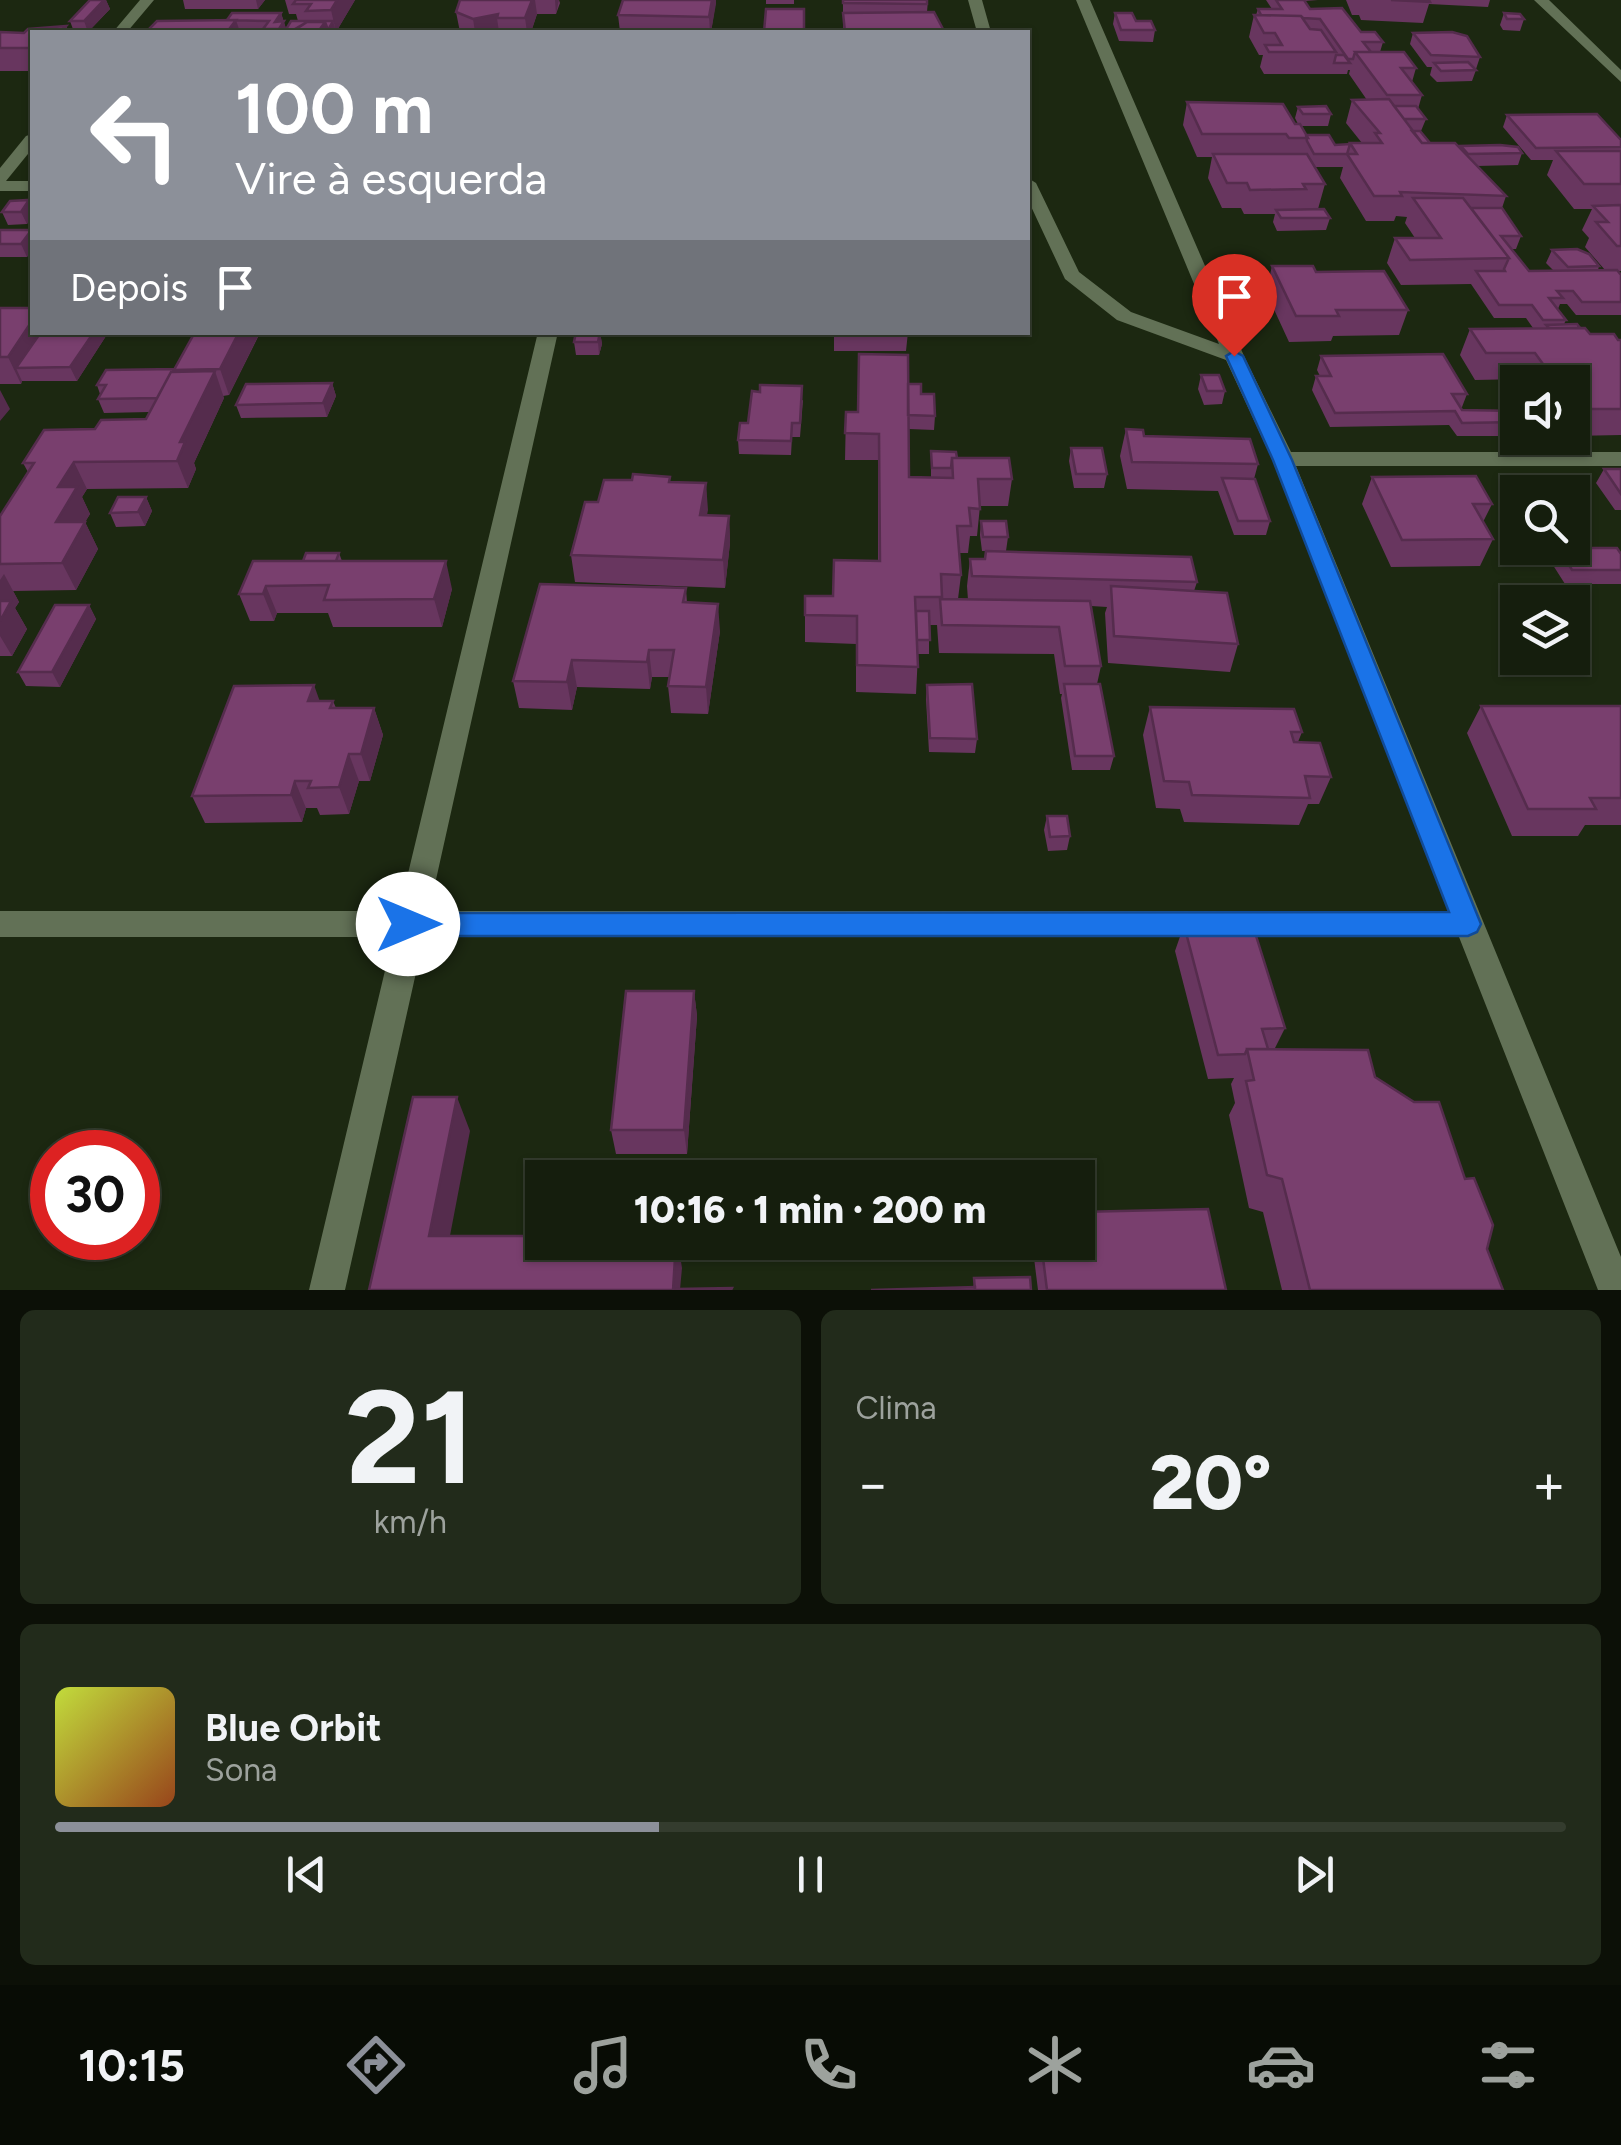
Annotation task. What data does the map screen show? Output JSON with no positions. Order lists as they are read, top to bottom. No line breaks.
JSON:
{"page":{"turn":["100 m","Vire à esquerda"],"then":"Depois","limit":"30","trip":"10:16 · 1 min · 200 m","tile":[["21","km/h"],"Clima"],"heat":["−","20°","+"],"song":["Blue Orbit","Sona"],"tabs":"10:15"}}
